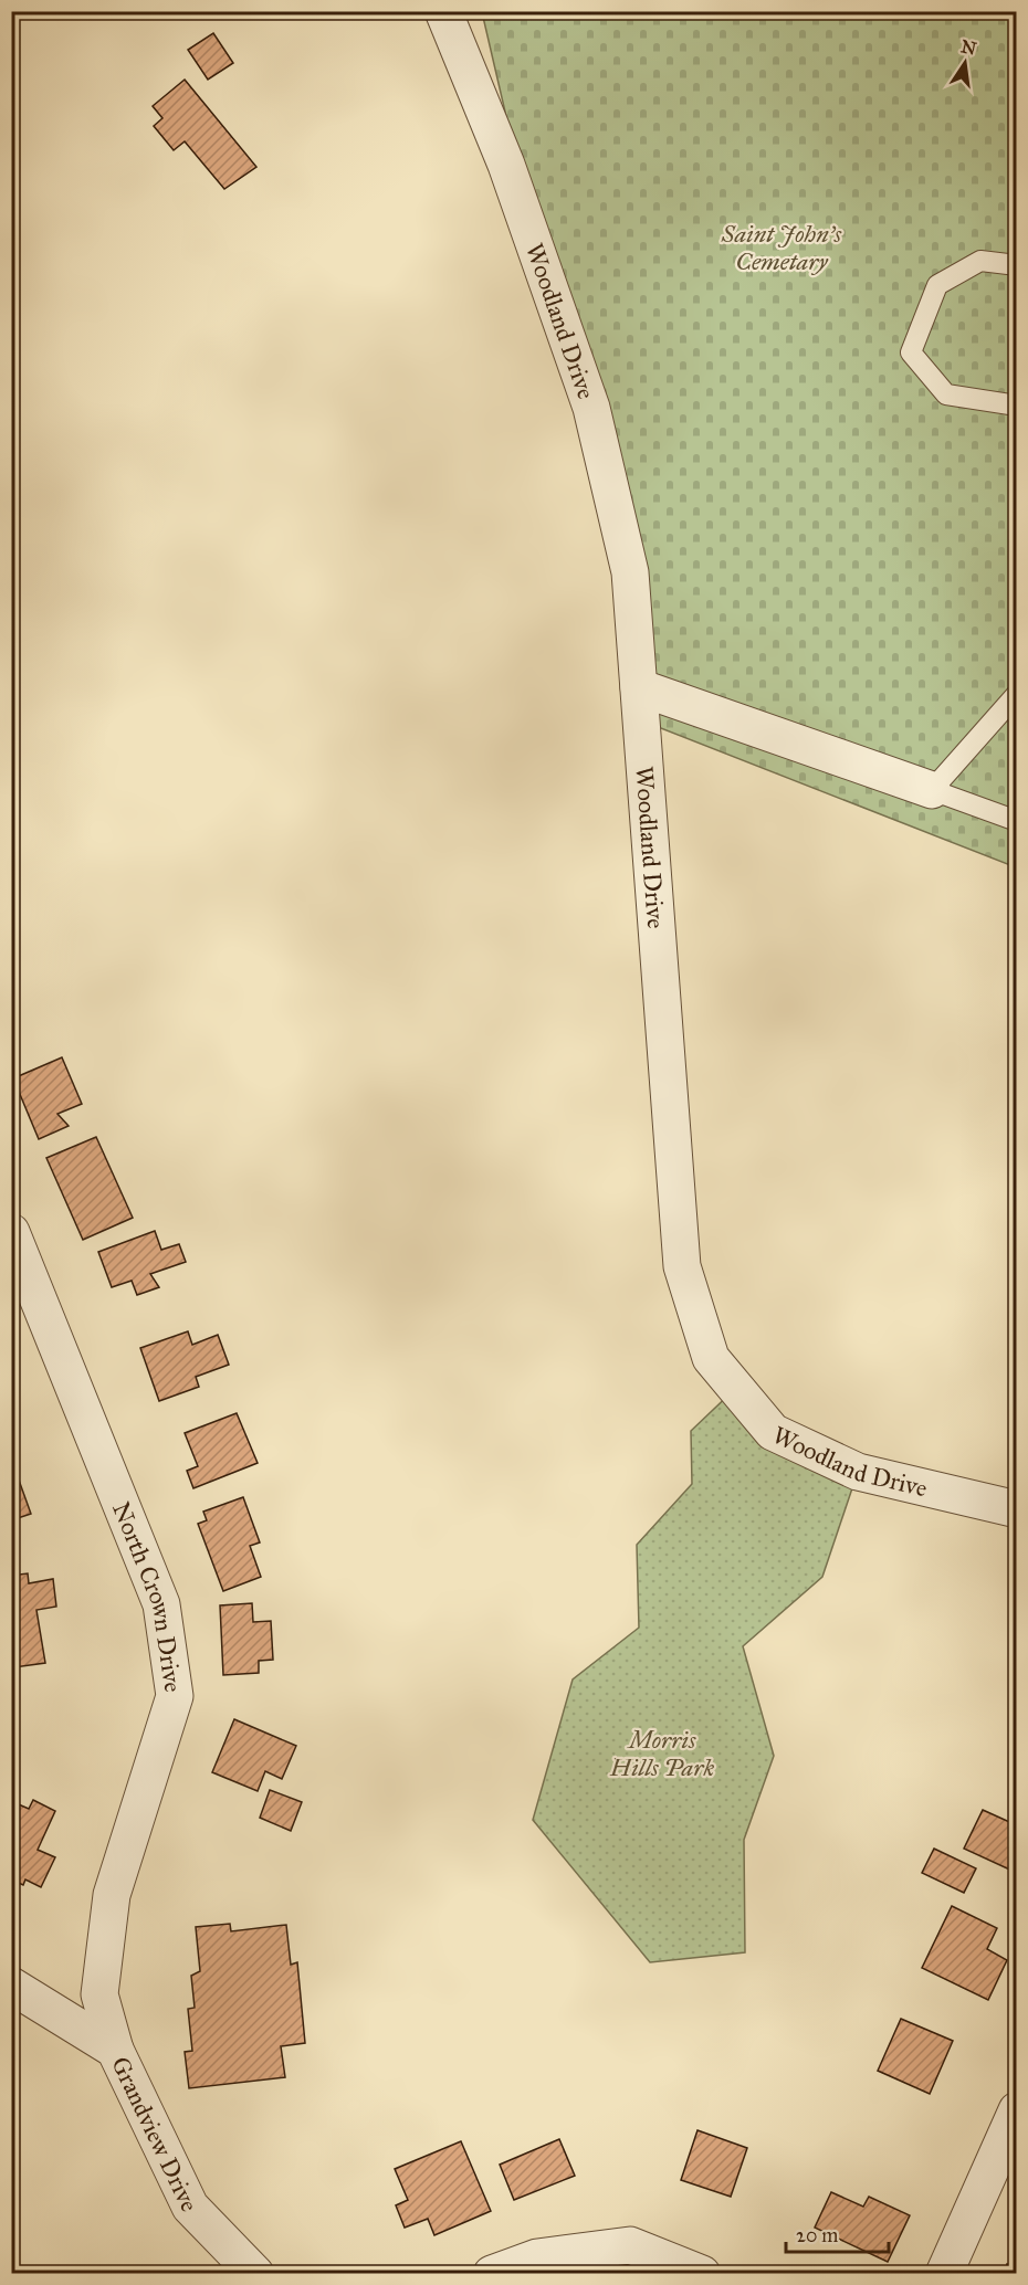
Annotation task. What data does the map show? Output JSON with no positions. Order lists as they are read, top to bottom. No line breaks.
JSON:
{"streets":{"street":["Woodland Drive","North Crown Drive","Grandview Drive"]},"crossings":[["North Crown Drive","Grandview Drive"]],"parks":["Saint John's Cemetary","Morris Hills Park"],"scale_bar":"20 m","north":"top"}
